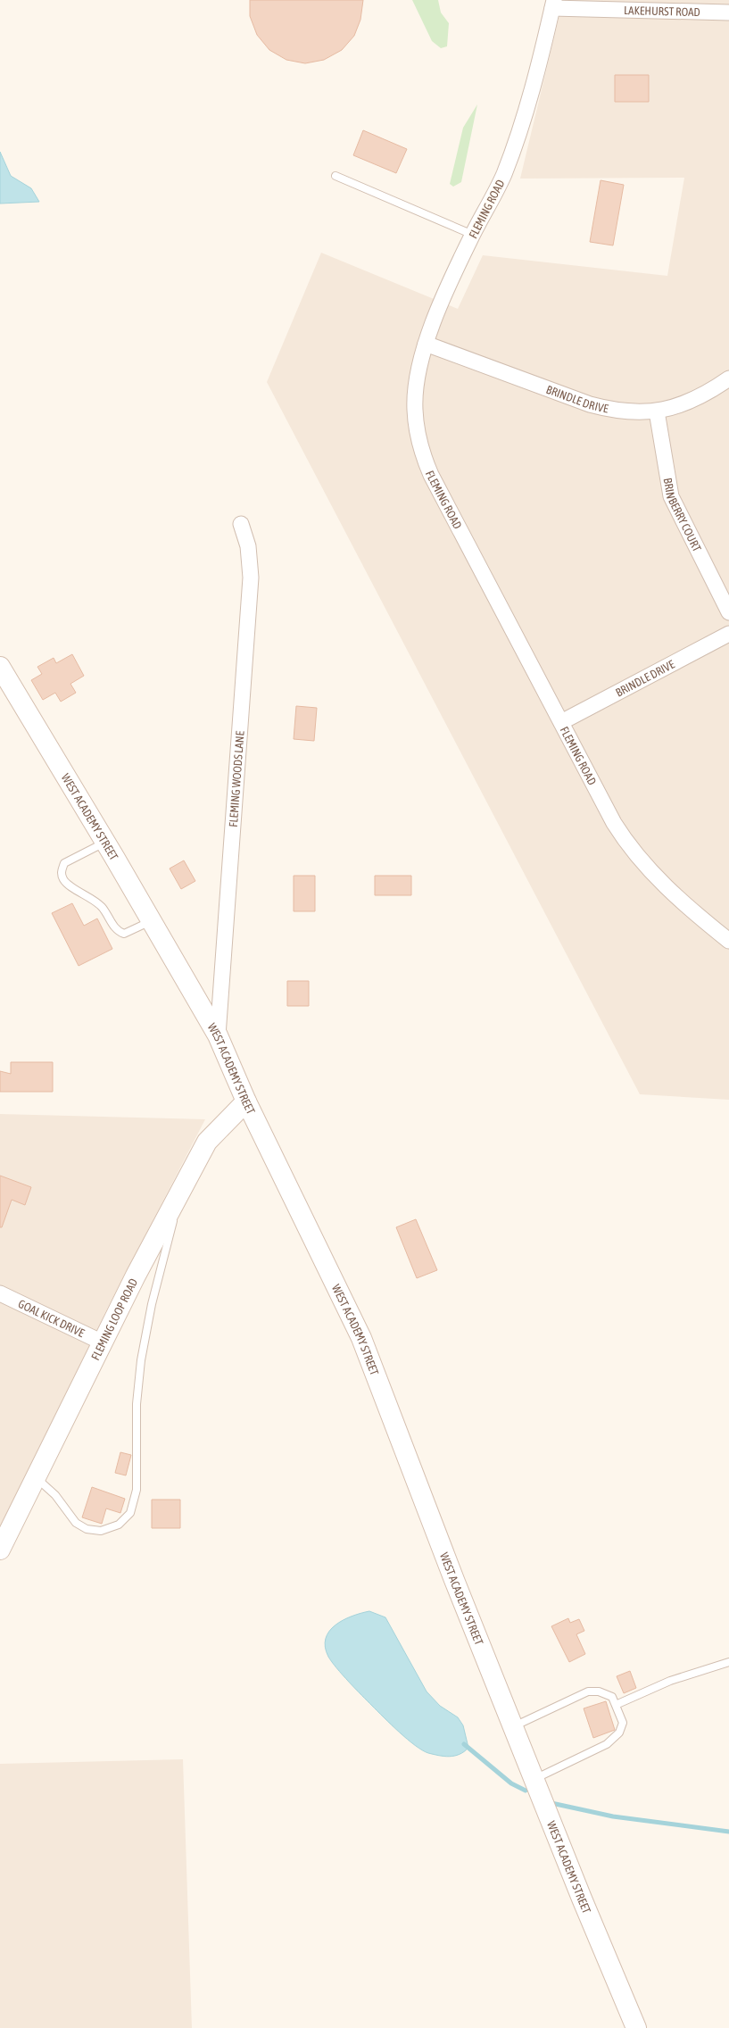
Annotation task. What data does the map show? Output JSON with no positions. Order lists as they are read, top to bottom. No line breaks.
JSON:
{"streets":{"main road":["WEST ACADEMY STREET","FLEMING LOOP ROAD"],"street":["LAKEHURST ROAD","FLEMING ROAD","BRINDLE DRIVE","BRINBERRY COURT","FLEMING WOODS LANE","GOAL KICK DRIVE"]},"crossings":[["LAKEHURST ROAD","FLEMING ROAD"],["FLEMING ROAD","BRINDLE DRIVE"],["BRINDLE DRIVE","BRINBERRY COURT"],["FLEMING WOODS LANE","WEST ACADEMY STREET"],["WEST ACADEMY STREET","FLEMING LOOP ROAD"],["GOAL KICK DRIVE","FLEMING LOOP ROAD"]]}
